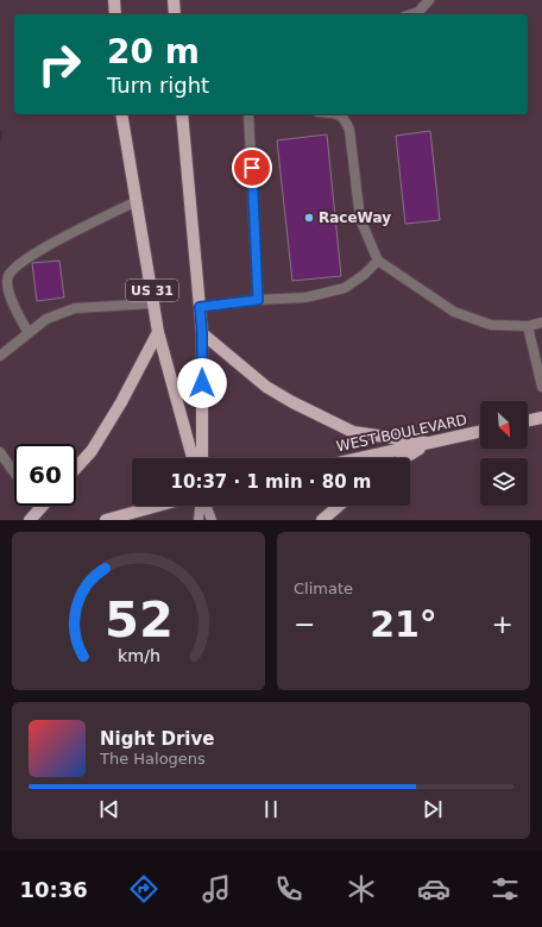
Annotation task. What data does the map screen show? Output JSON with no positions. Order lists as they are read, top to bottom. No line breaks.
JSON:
{"streets":{"main road":["US 31","WEST BOULEVARD"]},"places":["RaceWay"],"north":"bottom right","page":{"turn":["20 m","Turn right"],"limit":"60","trip":"10:37 · 1 min · 80 m","tile":"Climate","heat":["−","21°","+"],"song":["Night Drive","The Halogens"],"tabs":"10:36","gauge":["52","km/h"]}}
